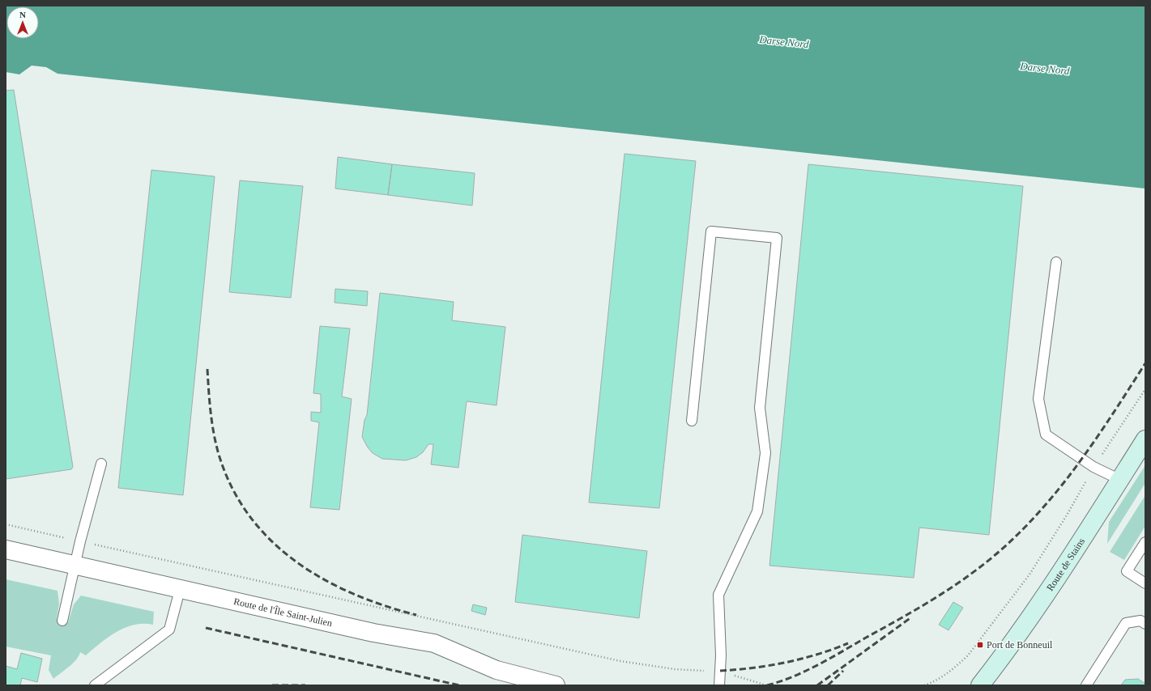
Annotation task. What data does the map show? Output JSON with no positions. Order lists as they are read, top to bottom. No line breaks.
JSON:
{"streets":{"main road":["Route de Stains"],"street":["Route de l'Île Saint-Julien"]},"water":["Darse Nord"],"places":{"transit":["Port de Bonneuil"]},"north":"top"}
